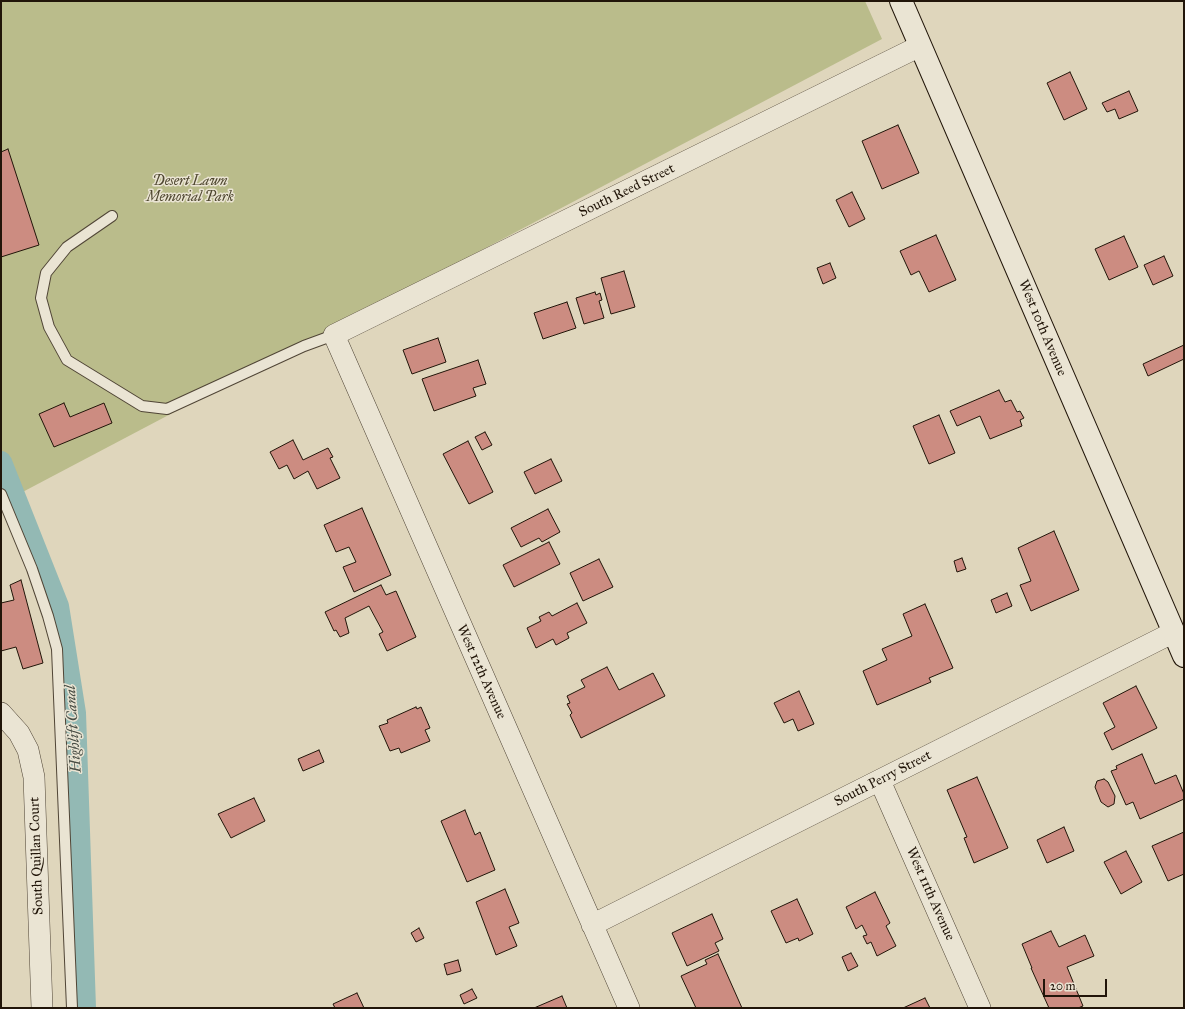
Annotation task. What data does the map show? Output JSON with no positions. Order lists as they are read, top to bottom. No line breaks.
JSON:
{"streets":{"main road":["West 10th Avenue"],"street":["South Reed Street","West 12th Avenue","South Perry Street","South Quillan Court","West 11th Avenue"]},"crossings":[["South Reed Street","West 10th Avenue"],["South Reed Street","West 12th Avenue"],["West 10th Avenue","South Perry Street"],["West 12th Avenue","South Perry Street"],["South Perry Street","West 11th Avenue"]],"water":["Highlift Canal"],"parks":["Desert Lawn Memorial Park"],"scale_bar":"20 m"}
